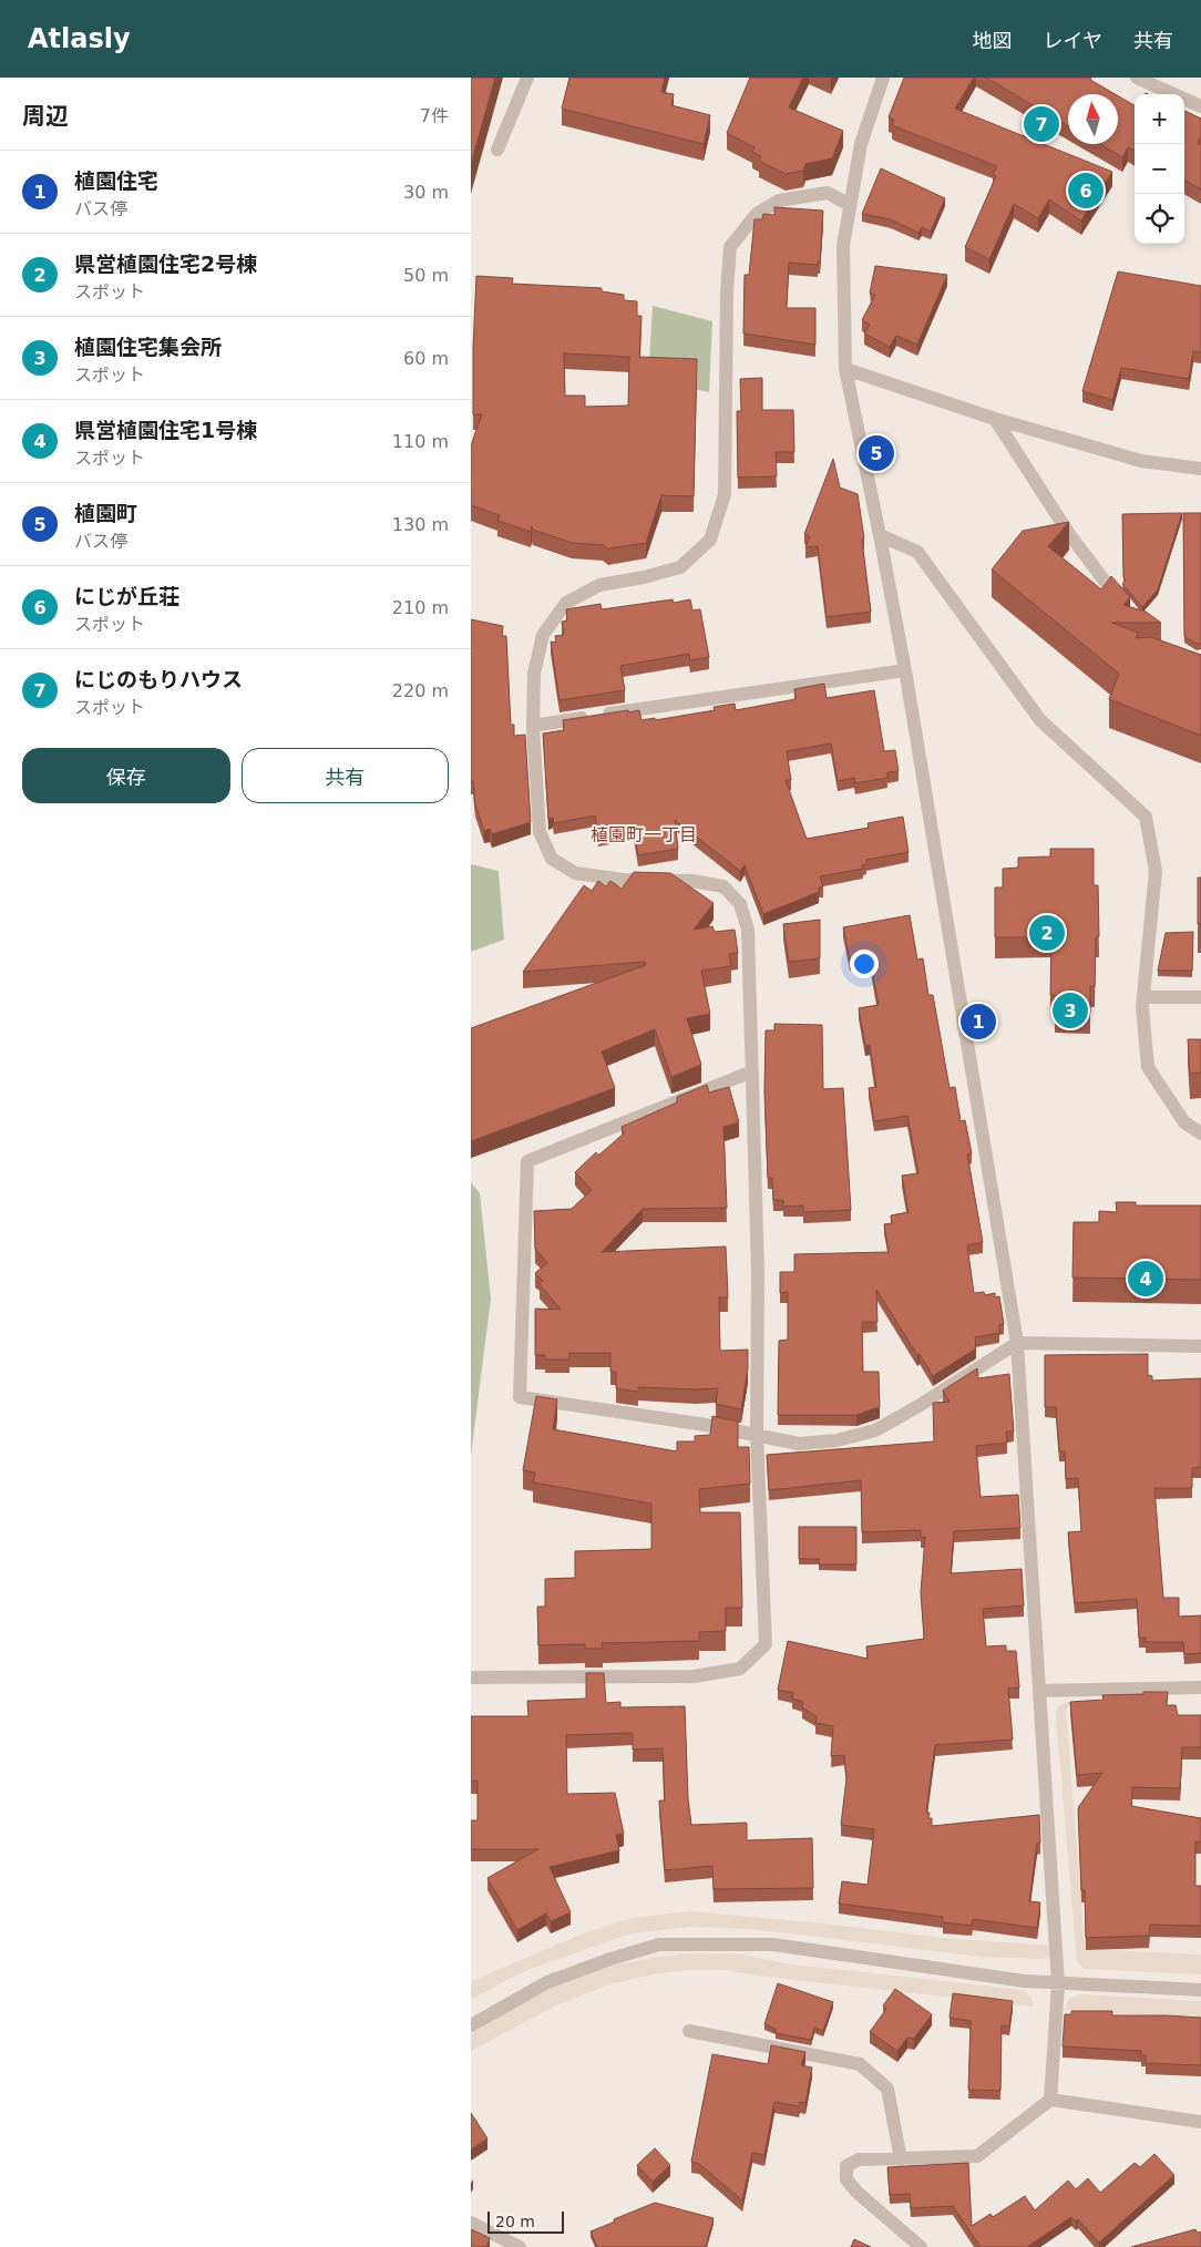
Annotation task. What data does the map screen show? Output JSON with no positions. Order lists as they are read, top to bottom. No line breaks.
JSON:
{"districts":["植園町一丁目"],"scale_bar":"20 m","north":"top","page":{"header":"Atlasly","nav":["地図","レイヤ","共有"],"heading":["周辺","7件"],"map_buttons":["+","−"],"pins":["7","6","5","2","3","1","4"],"list":[{"mark":"1","name":"植園住宅","note":"バス停","value":"30 m"},{"mark":"2","name":"県営植園住宅2号棟","note":"スポット","value":"50 m"},{"mark":"3","name":"植園住宅集会所","note":"スポット","value":"60 m"},{"mark":"4","name":"県営植園住宅1号棟","note":"スポット","value":"110 m"},{"mark":"5","name":"植園町","note":"バス停","value":"130 m"},{"mark":"6","name":"にじが丘荘","note":"スポット","value":"210 m"},{"mark":"7","name":"にじのもりハウス","note":"スポット","value":"220 m"}],"buttons":["保存","共有"],"scale":"20 m"}}
